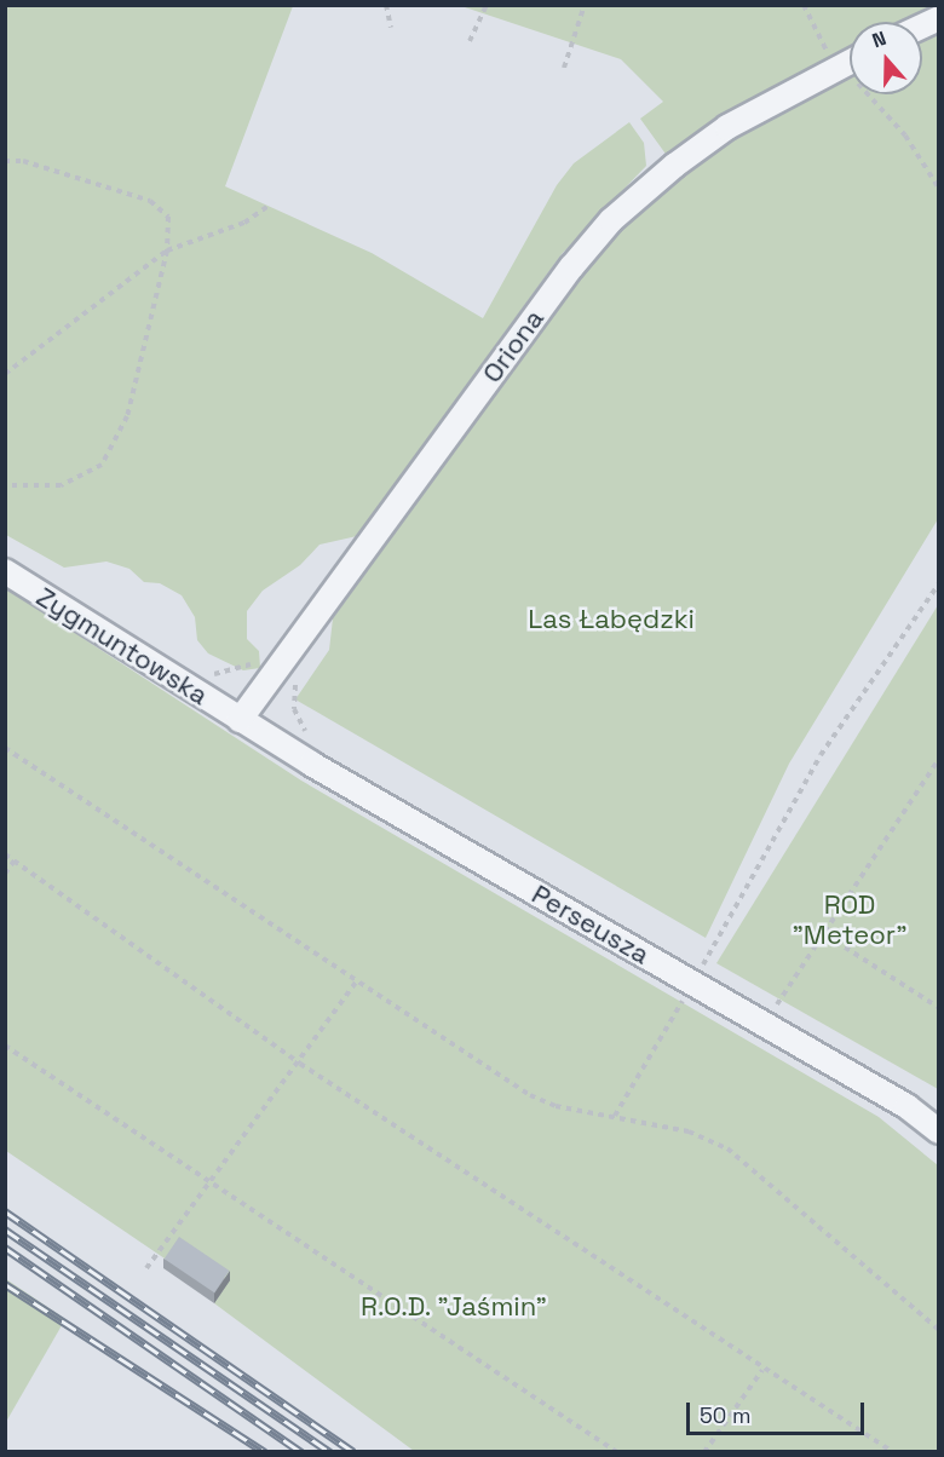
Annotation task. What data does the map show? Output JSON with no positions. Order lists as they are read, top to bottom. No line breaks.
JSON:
{"streets":{"street":["Oriona","Zygmuntowska","Perseusza"]},"crossings":[["Oriona","Zygmuntowska"],["Oriona","Perseusza"],["Zygmuntowska","Perseusza"]],"parks":["Las Łabędzki","ROD \"Meteor\"","R.O.D. \"Jaśmin\""],"scale_bar":"50 m","north":"top"}
